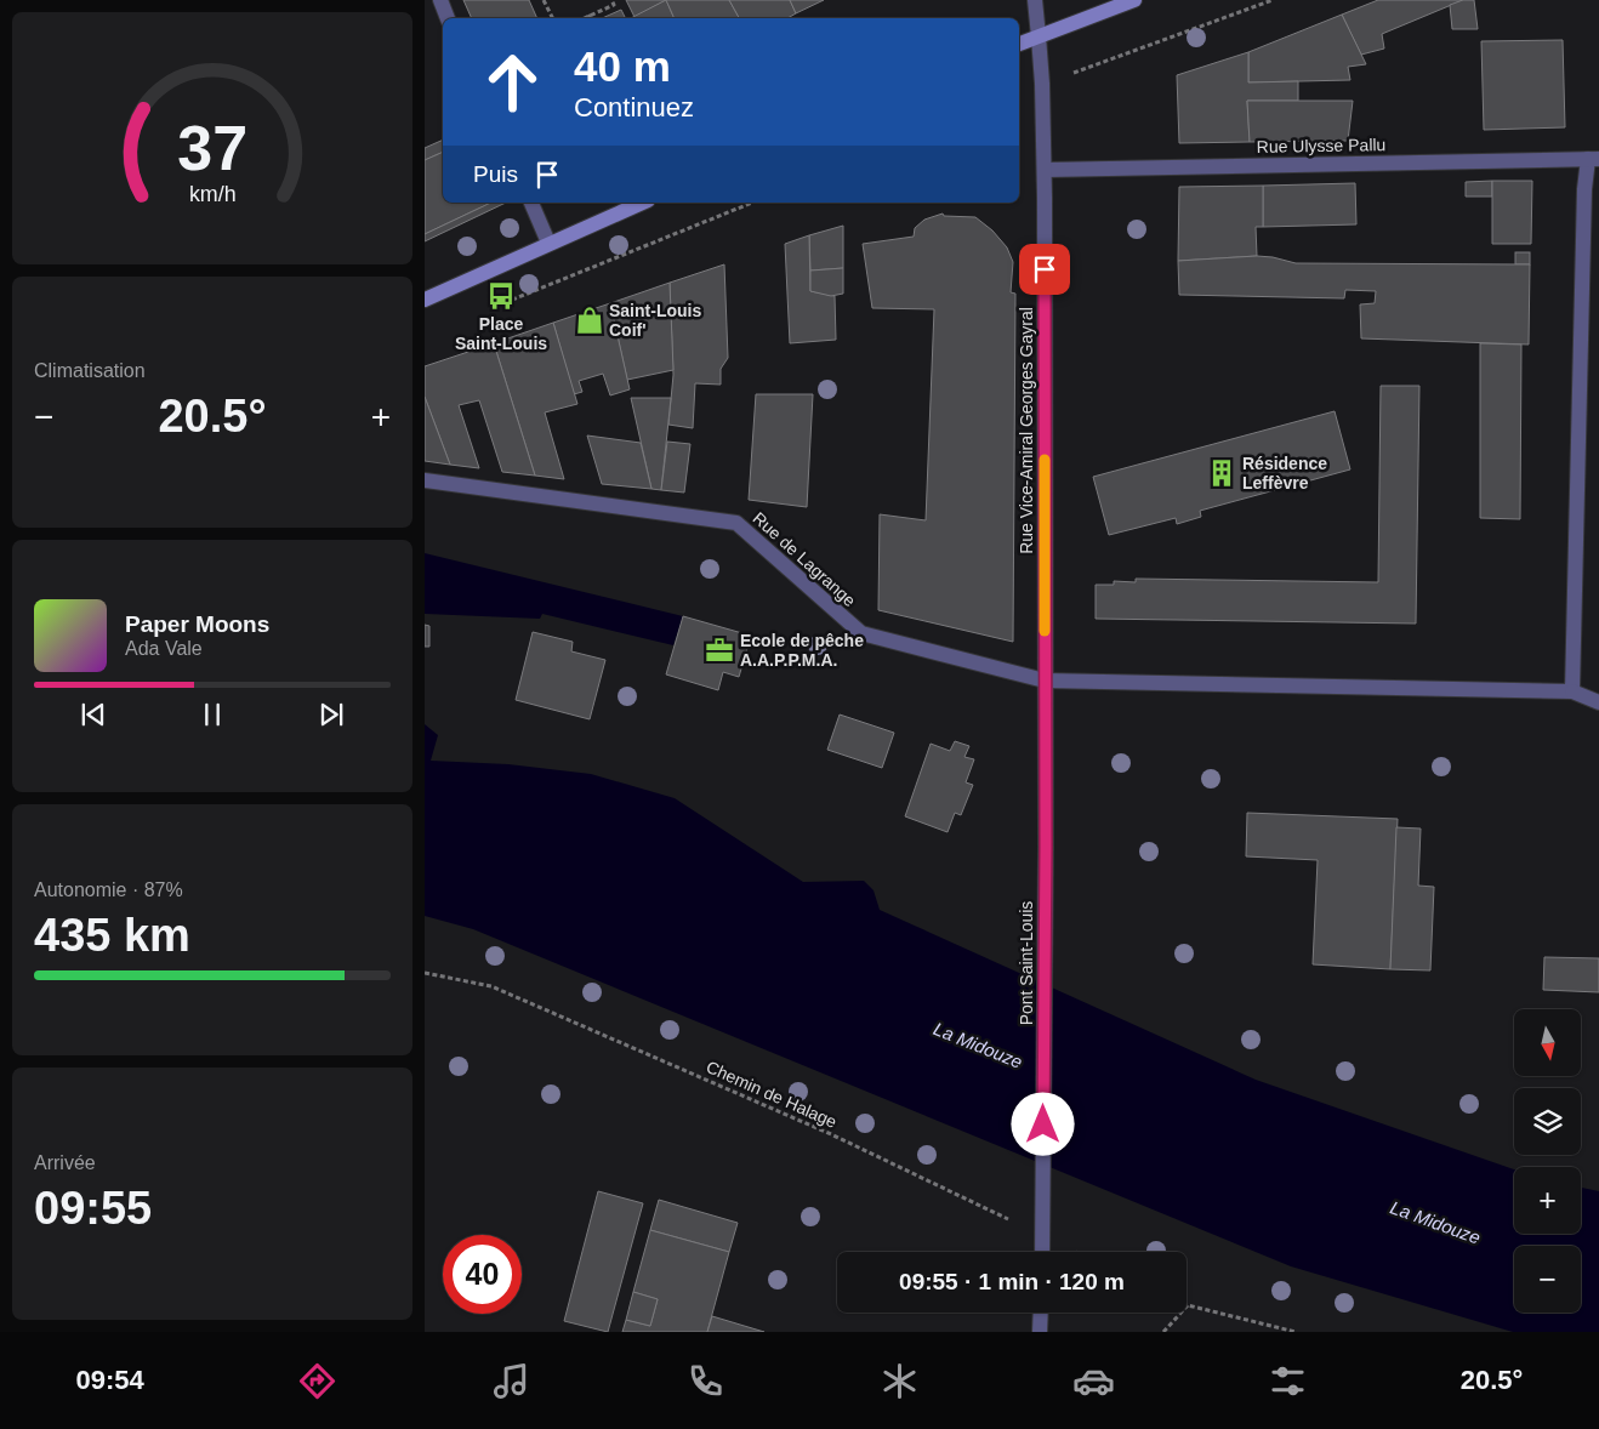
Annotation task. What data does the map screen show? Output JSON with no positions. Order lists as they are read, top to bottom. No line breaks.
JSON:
{"streets":{"street":["Rue Ulysse Pallu","Rue Vice-Amiral Georges Gayral","Rue de Lagrange","Pont Saint-Louis"],"path":["Chemin de Halage"]},"crossings":[["Rue Ulysse Pallu","Rue Vice-Amiral Georges Gayral"],["Rue Vice-Amiral Georges Gayral","Rue de Lagrange"],["Rue Vice-Amiral Georges Gayral","Pont Saint-Louis"]],"water":["La Midouze"],"places":{"bus stop":["Place Saint-Louis"],"shop":["Saint-Louis Coif'"],"building":["Résidence Leffèvre"],"office":["Ecole de pêche A.A.P.P.M.A."]},"north":"bottom","page":{"turn":["40 m","Continuez"],"then":"Puis","tile":["Climatisation",["Autonomie · 87%","435 km"],["Arrivée","09:55"]],"heat":["−","20.5°","+"],"song":["Paper Moons","Ada Vale"],"map_buttons":["+","−"],"limit":"40","trip":"09:55 · 1 min · 120 m","tabs":["09:54","20.5°"],"gauge":["37","km/h"]}}
